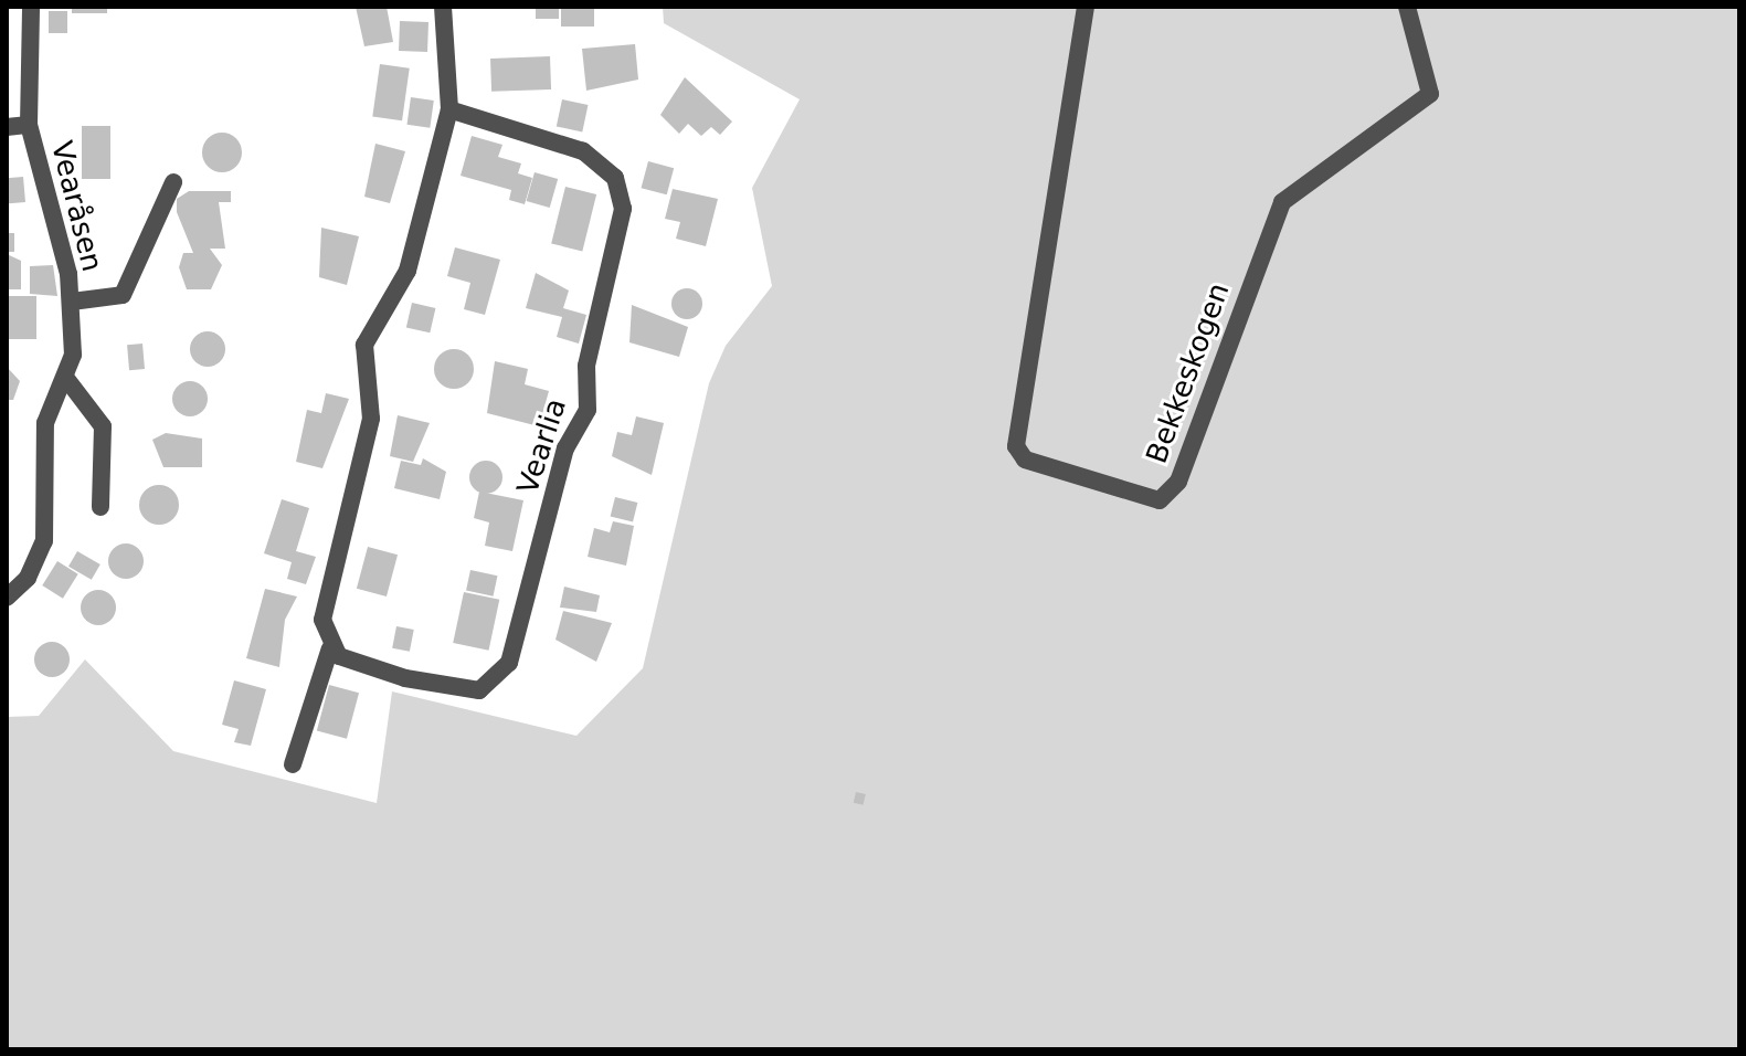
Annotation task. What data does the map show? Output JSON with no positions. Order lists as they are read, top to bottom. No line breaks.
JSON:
{"streets":{"street":["Vearåsen","Bekkeskogen","Vearlia"]}}
